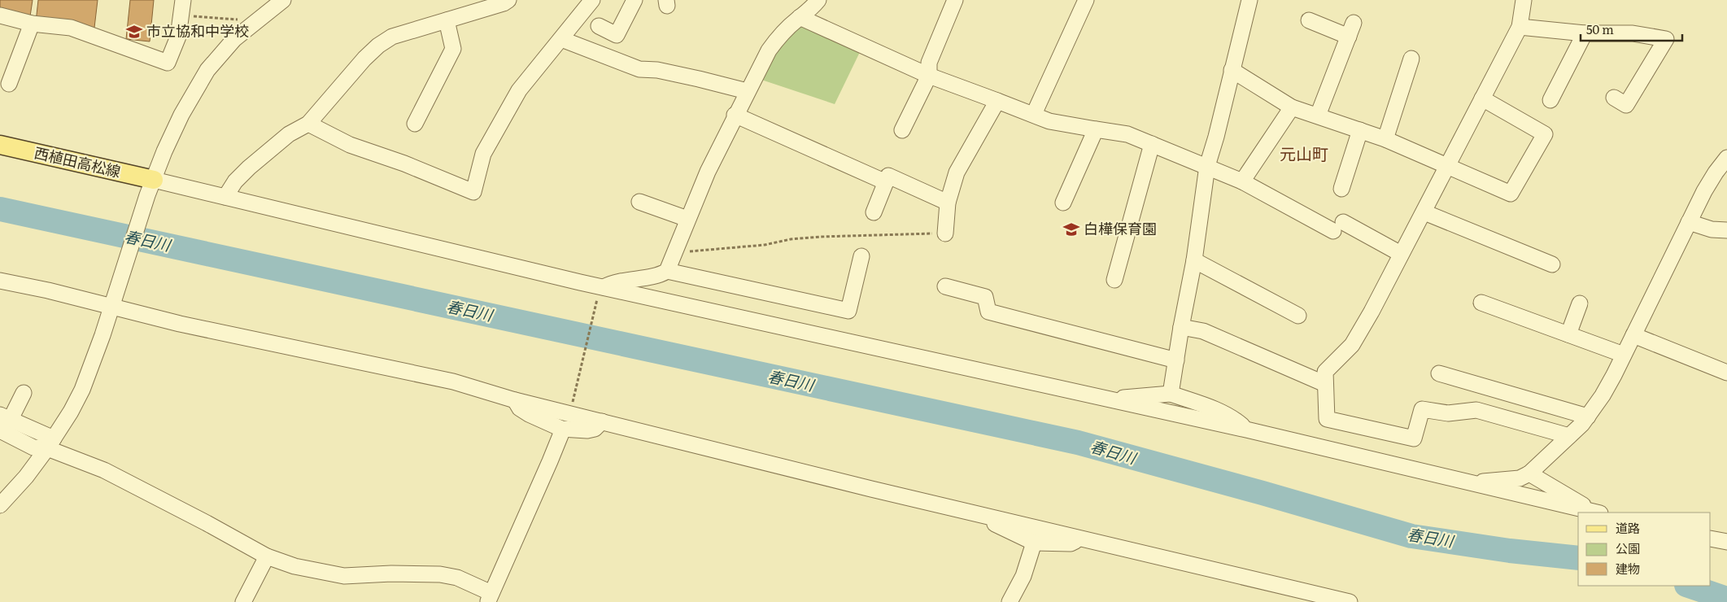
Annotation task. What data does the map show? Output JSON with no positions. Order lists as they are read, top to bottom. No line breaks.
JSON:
{"streets":{"main road":["西植田高松線"]},"districts":["元山町"],"water":["春日川"],"places":{"school or university":["市立協和中学校","白樺保育園"]},"legend":["道路","公園","建物"],"scale_bar":"50 m"}
